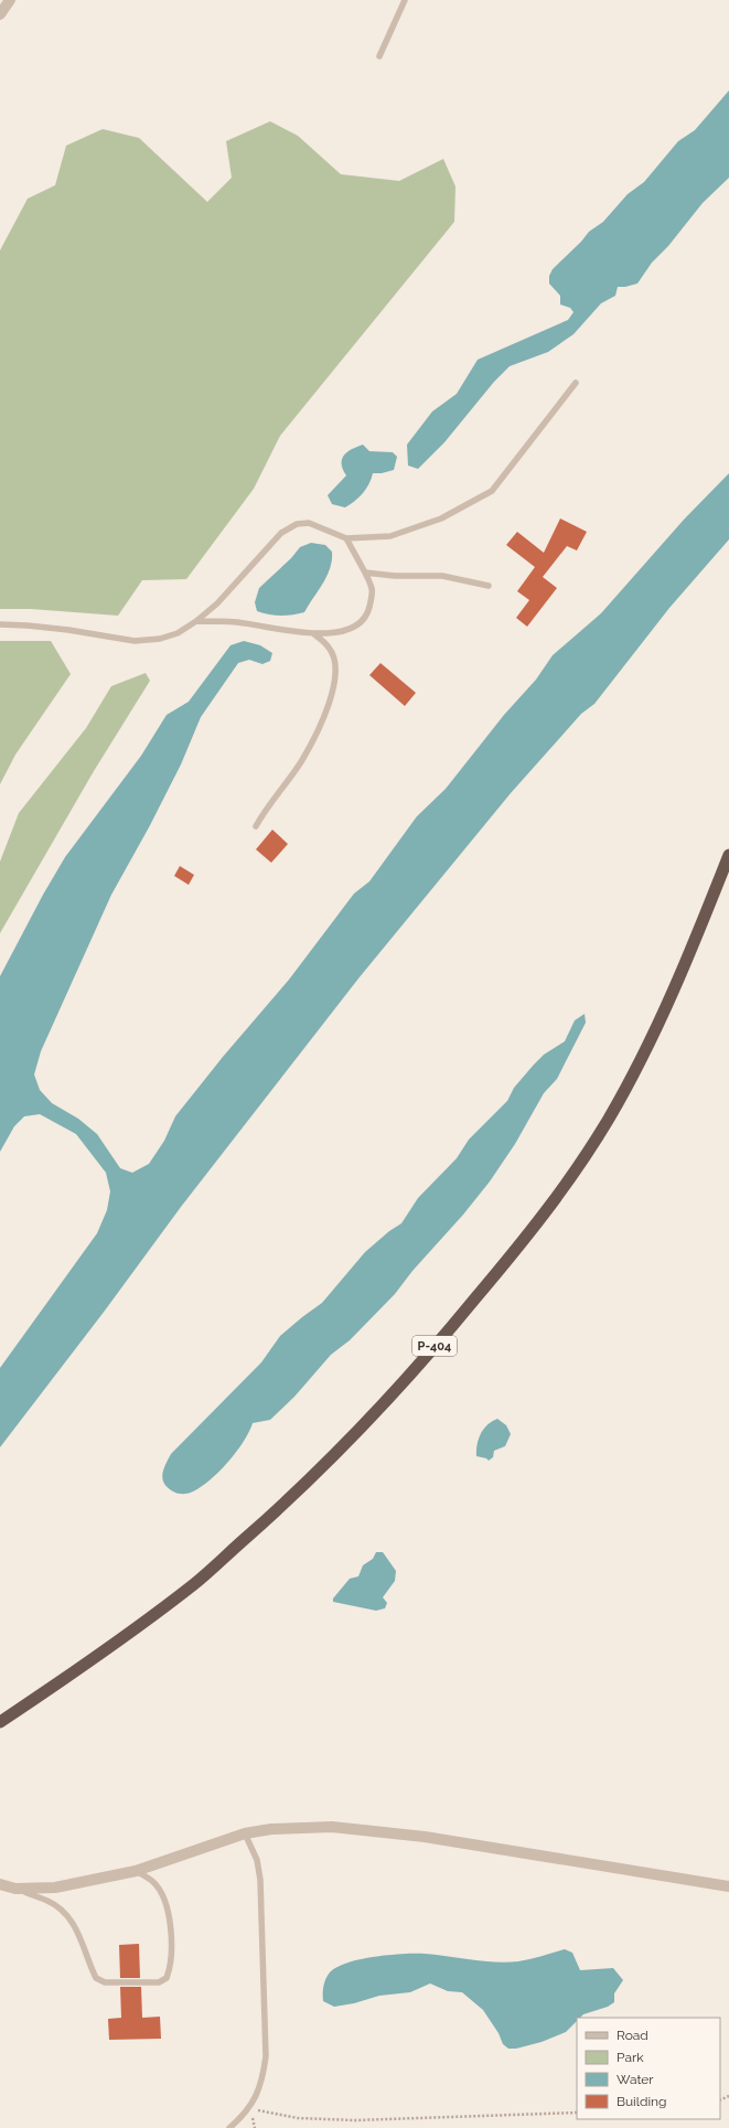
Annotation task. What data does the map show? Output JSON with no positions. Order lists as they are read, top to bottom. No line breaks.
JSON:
{"streets":{"highway":["Р-404"]},"legend":["Road","Park","Water","Building"]}
